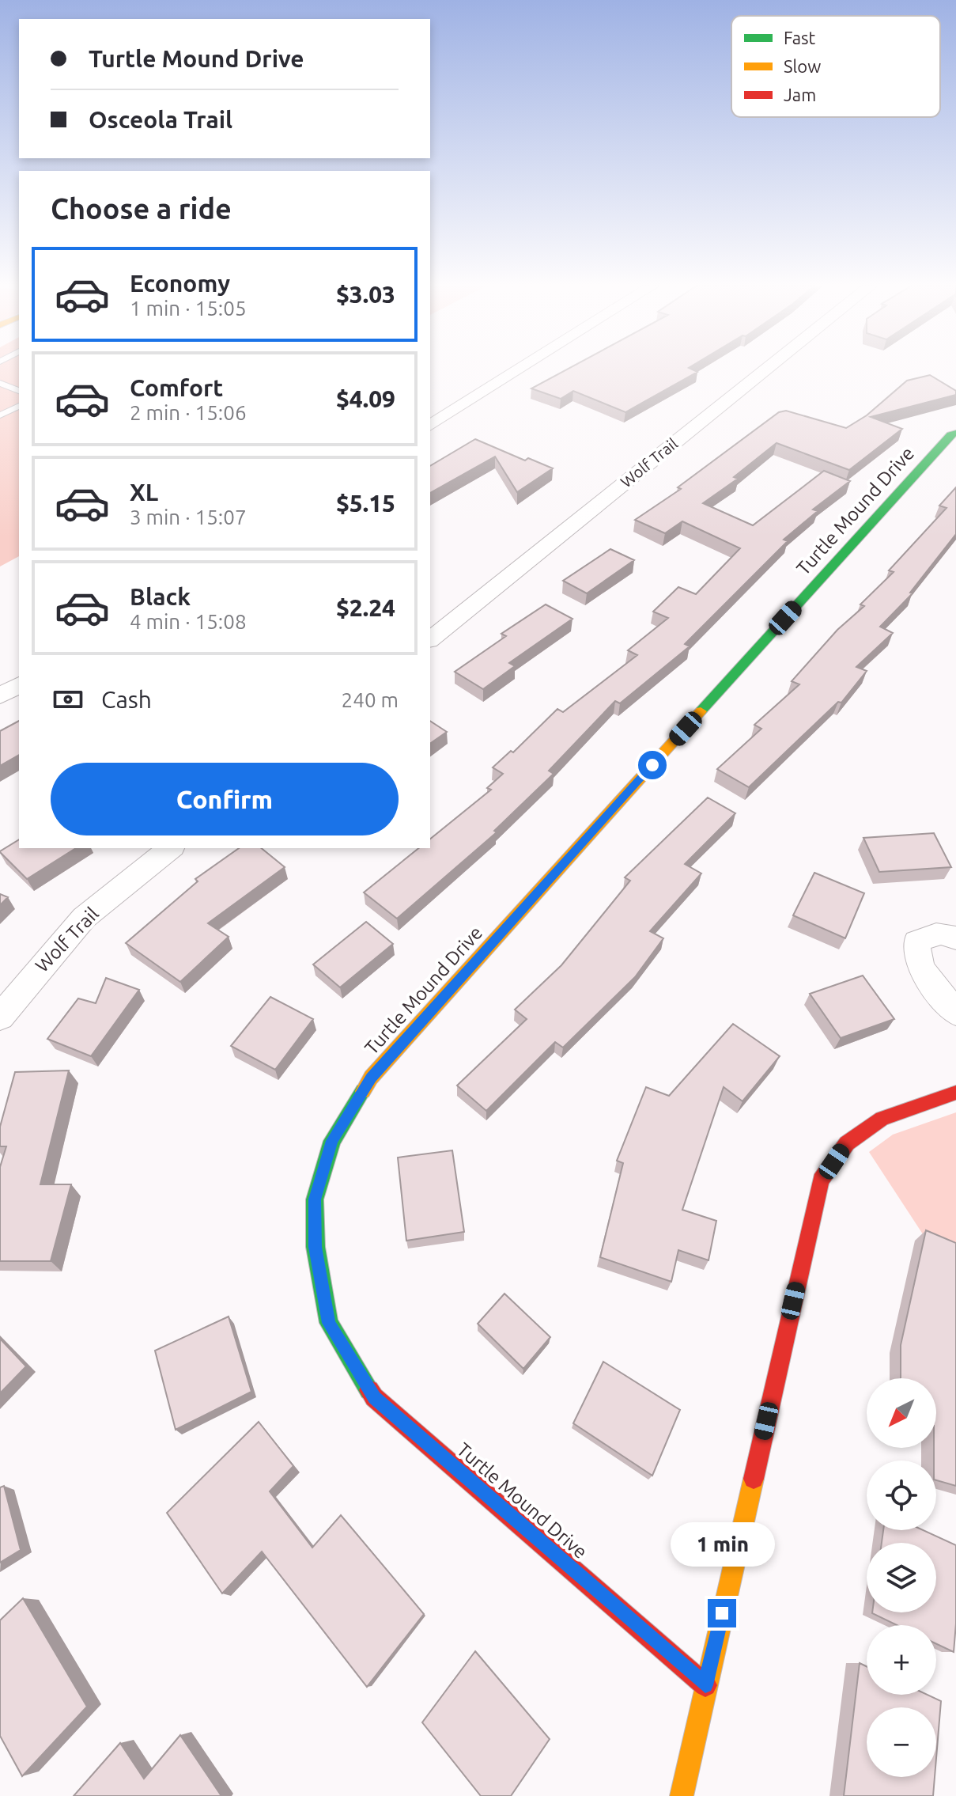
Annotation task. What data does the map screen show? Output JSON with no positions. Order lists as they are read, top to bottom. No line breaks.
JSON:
{"streets":{"street":["Wolf Trail","Turtle Mound Drive"]},"legend":["Fast","Slow","Jam"],"north":"bottom left","page":{"banner":["Turtle Mound Drive","Osceola Trail"],"heading":"Choose a ride","list":[{"name":"Economy","note":"1 min · 15:05","value":"$3.03"},{"name":"Comfort","note":"2 min · 15:06","value":"$4.09"},{"name":"XL","note":"3 min · 15:07","value":"$5.15"},{"name":"Black","note":"4 min · 15:08","value":"$2.24"}],"pay":["Cash","240 m"],"buttons":"Confirm","map_buttons":["+","−"],"bubble":"1 min"}}
